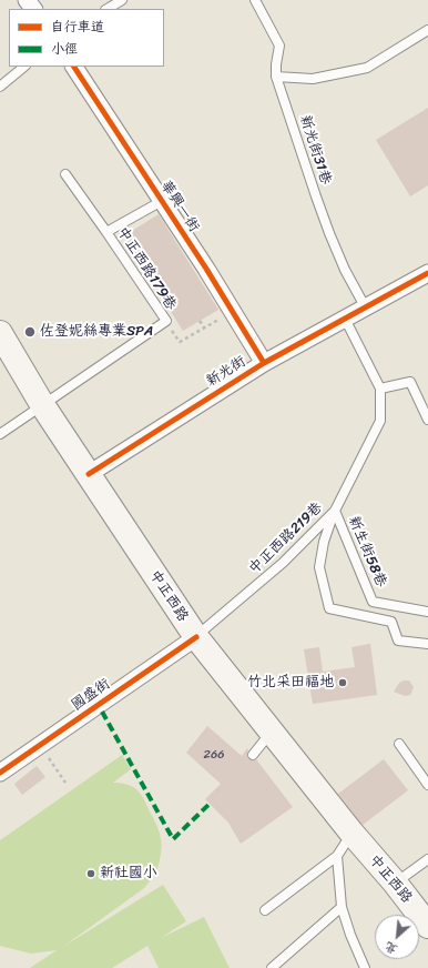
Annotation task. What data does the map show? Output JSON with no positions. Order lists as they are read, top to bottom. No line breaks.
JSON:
{"streets":{"main road":["中正西路"],"street":["華興一街","新光街","國盛街"],"lane":["新光街31巷","中正西路179巷","中正西路219巷","新生街58巷"]},"crossings":[["新光街31巷","新光街"],["華興一街","新光街"],["中正西路179巷","中正西路"],["新光街","中正西路"],["中正西路219巷","新生街58巷"],["中正西路219巷","中正西路"],["中正西路219巷","國盛街"],["中正西路","國盛街"]],"places":["佐登妮絲專業SPA","竹北采田福地","新社國小"],"house_numbers":["266"],"legend":["自行車道","小徑"],"north":"bottom left"}
